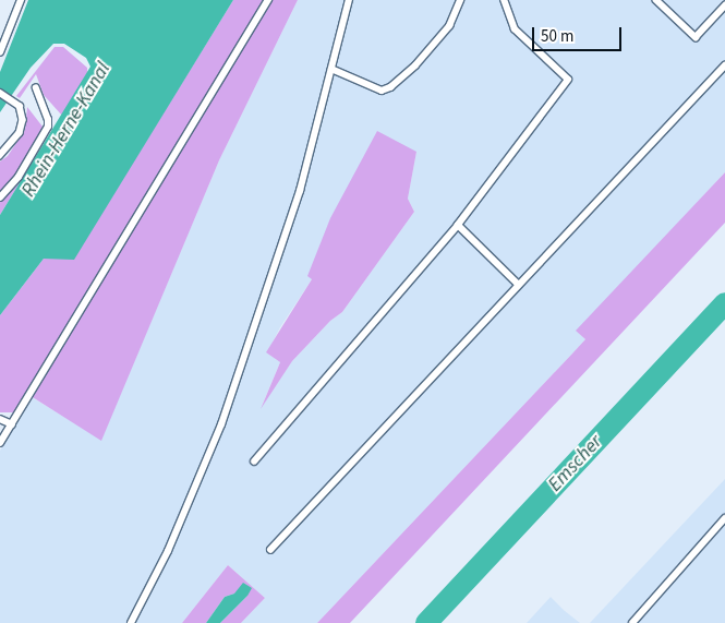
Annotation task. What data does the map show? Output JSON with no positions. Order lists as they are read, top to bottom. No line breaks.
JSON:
{"water":["Rhein-Herne-Kanal","Emscher"],"scale_bar":"50 m"}
